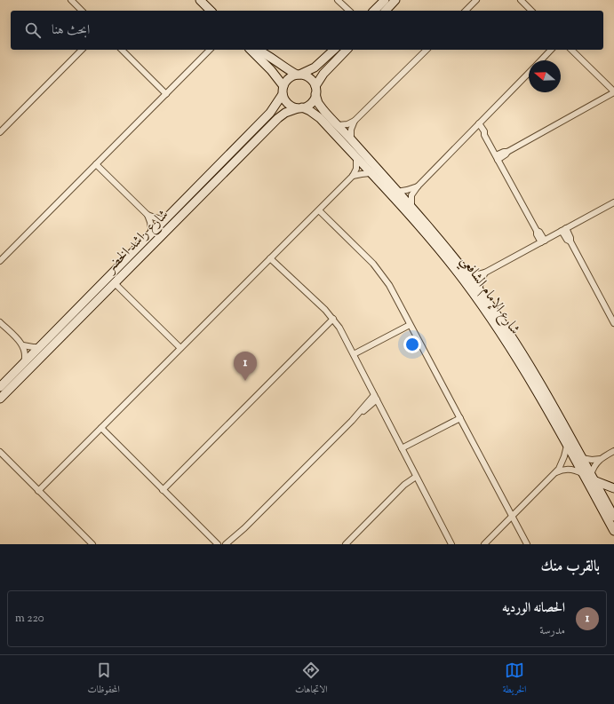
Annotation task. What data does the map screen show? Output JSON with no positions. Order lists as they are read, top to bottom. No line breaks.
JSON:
{"streets":{"street":["شارع راشد الخضر","شارع الإمام الشافعي"]},"crossings":[["شارع راشد الخضر","شارع الإمام الشافعي"]],"north":"left","page":{"search":"ابحث هنا","pins":"1","heading":"بالقرب منك","list":[{"mark":"1","name":"الحصانه الورديه","note":"مدرسة","value":"220 m"}],"nav":["الخريطة","الاتجاهات","المحفوظات"]}}
